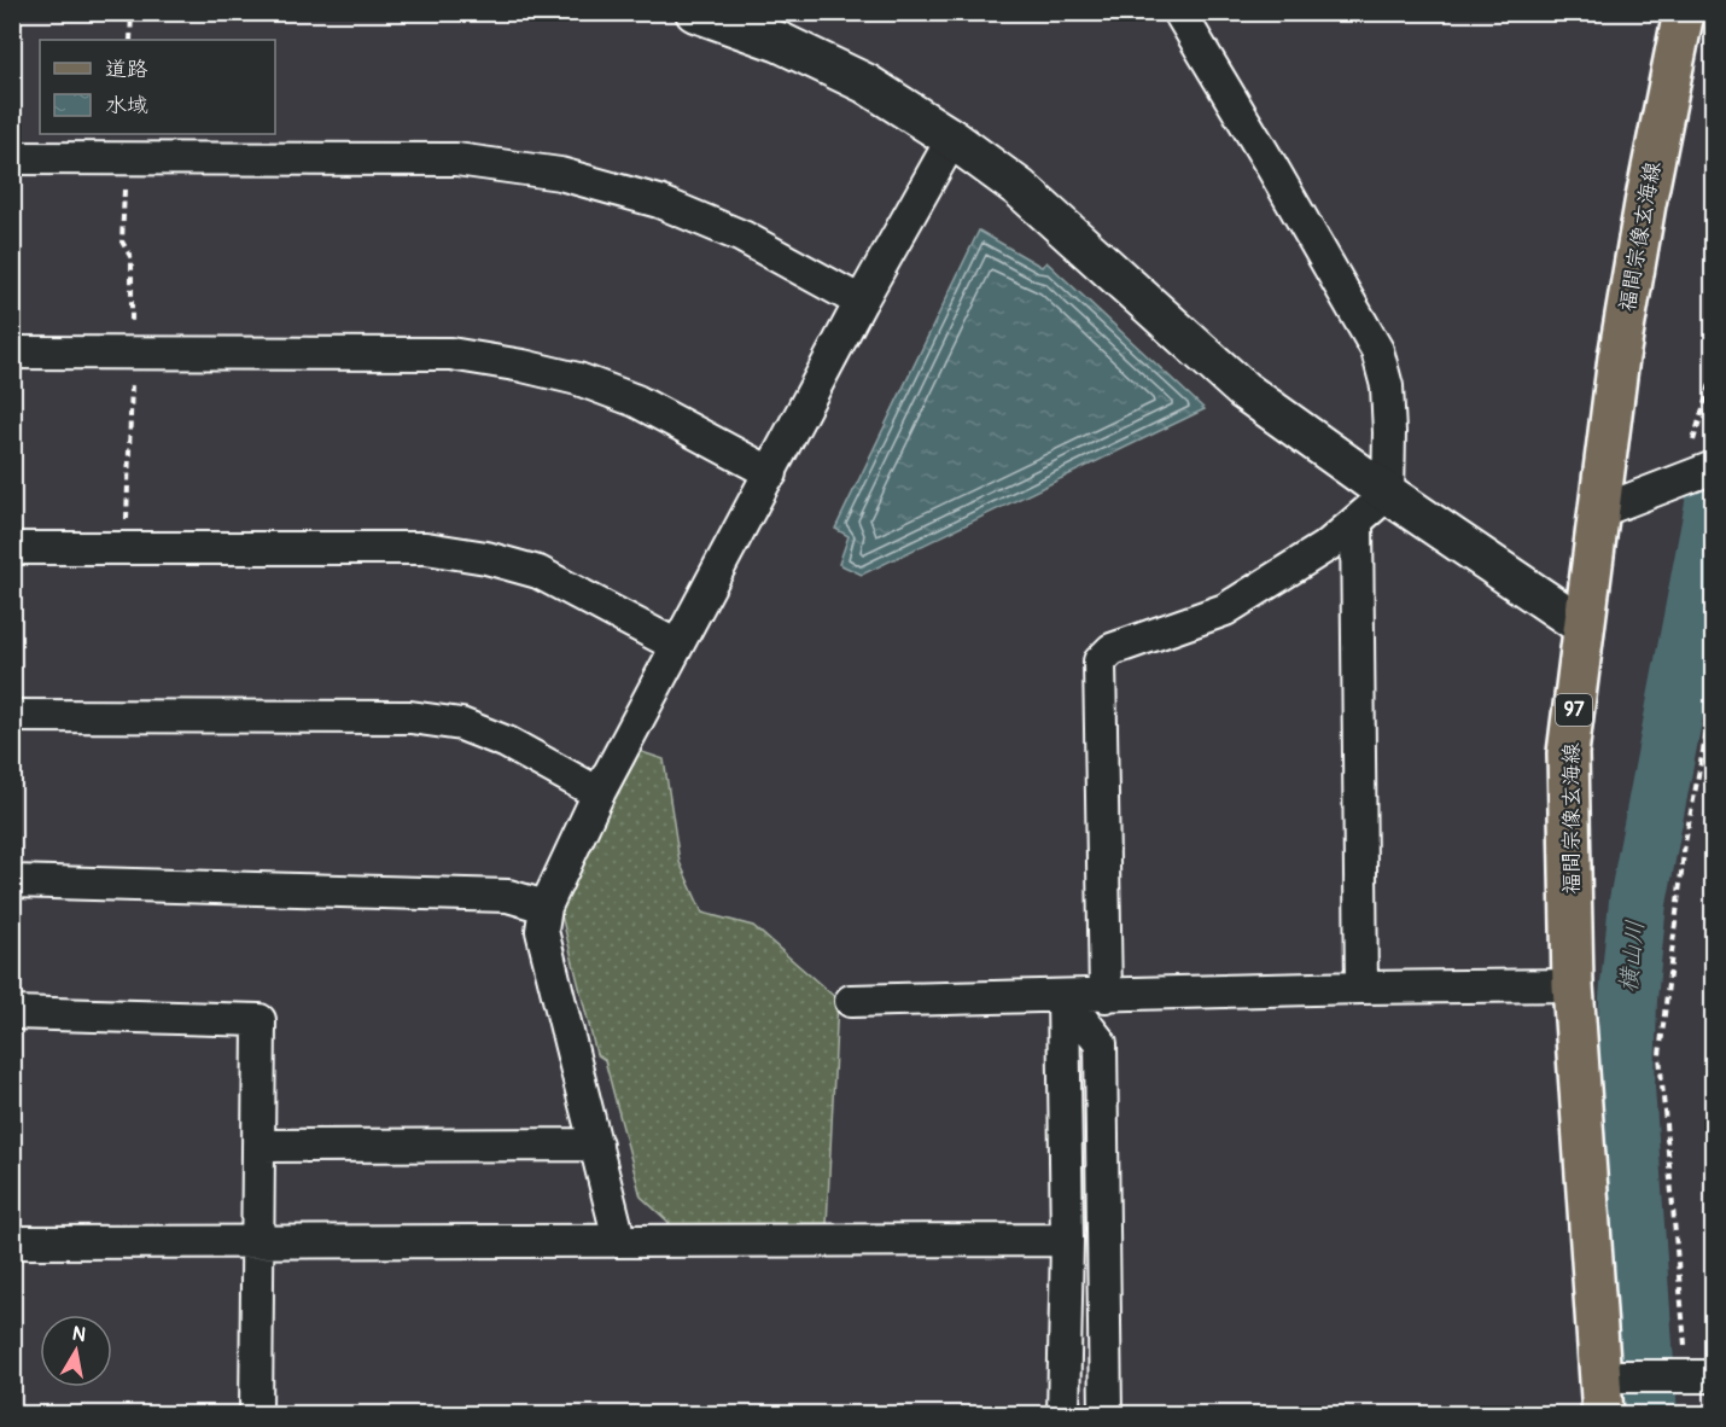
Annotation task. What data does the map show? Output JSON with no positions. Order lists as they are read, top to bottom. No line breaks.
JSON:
{"streets":{"main road":["福間宗像玄海線","97"]},"water":["横山川"],"legend":["道路","水域"],"north":"top"}
